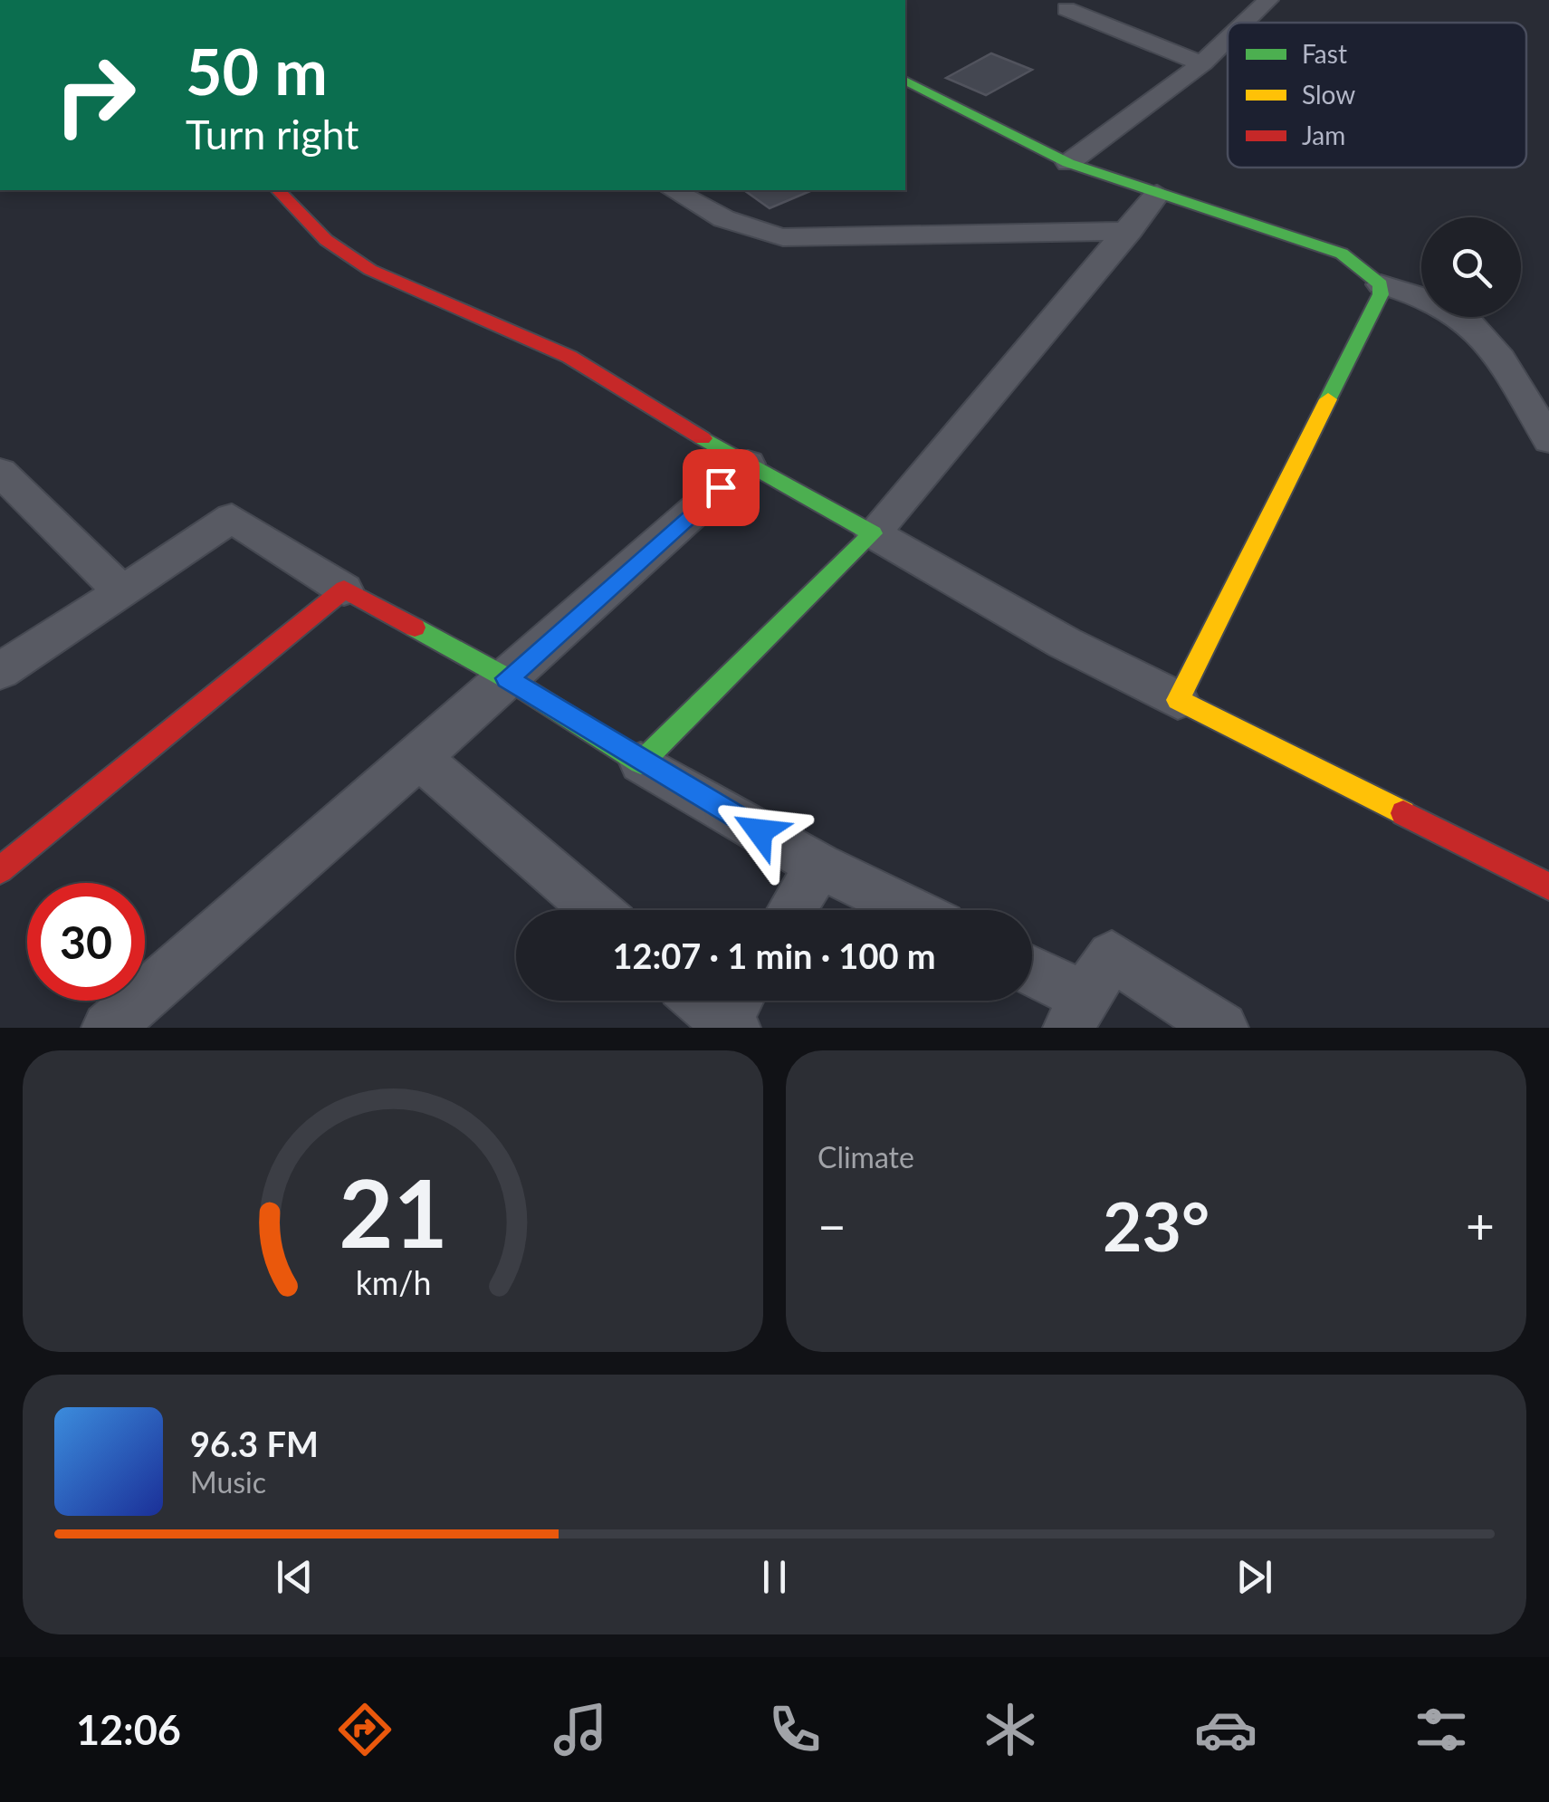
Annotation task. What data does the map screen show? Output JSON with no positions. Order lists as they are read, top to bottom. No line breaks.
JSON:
{"legend":["Fast","Slow","Jam"],"page":{"turn":["50 m","Turn right"],"limit":"30","trip":"12:07 · 1 min · 100 m","tile":"Climate","heat":["−","23°","+"],"song":["96.3 FM","Music"],"tabs":"12:06","gauge":["21","km/h"]}}
